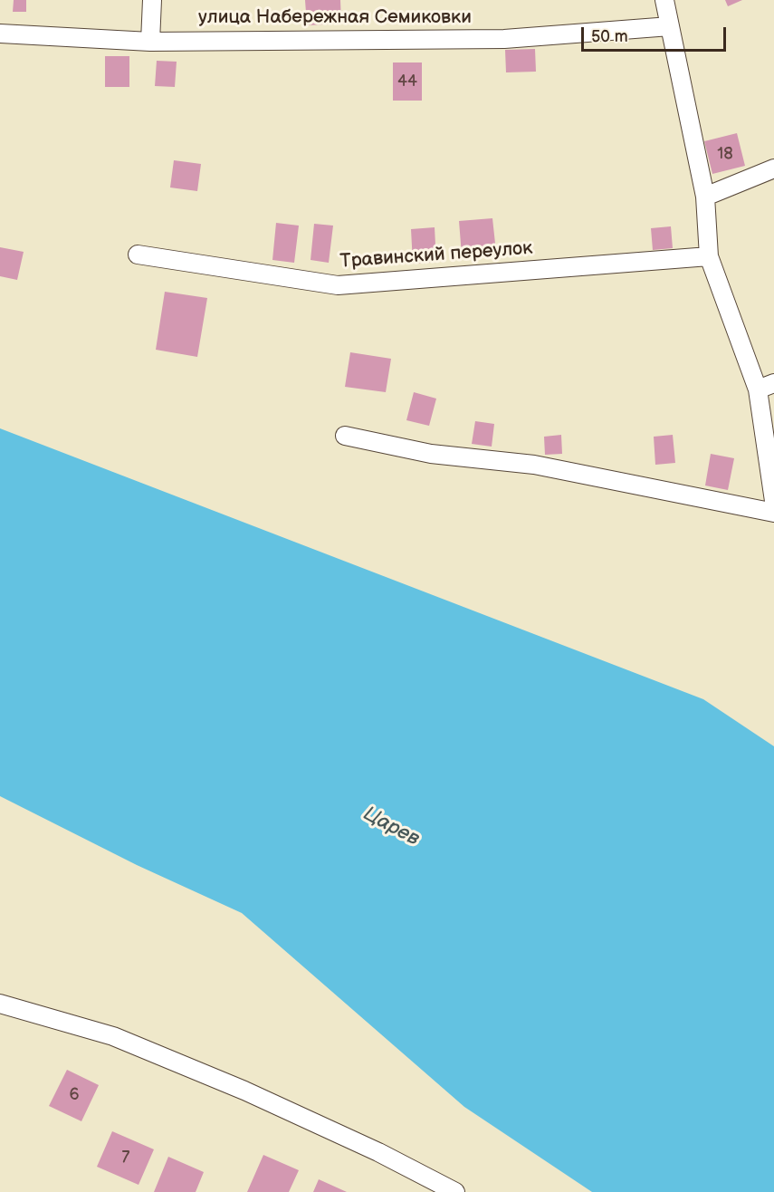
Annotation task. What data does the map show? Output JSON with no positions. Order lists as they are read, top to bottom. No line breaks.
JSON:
{"streets":{"street":["улица Набережная Семиковки","Травинский переулок"]},"water":["Царев"],"house_numbers":["44","18","6","7"],"scale_bar":"50 m"}
